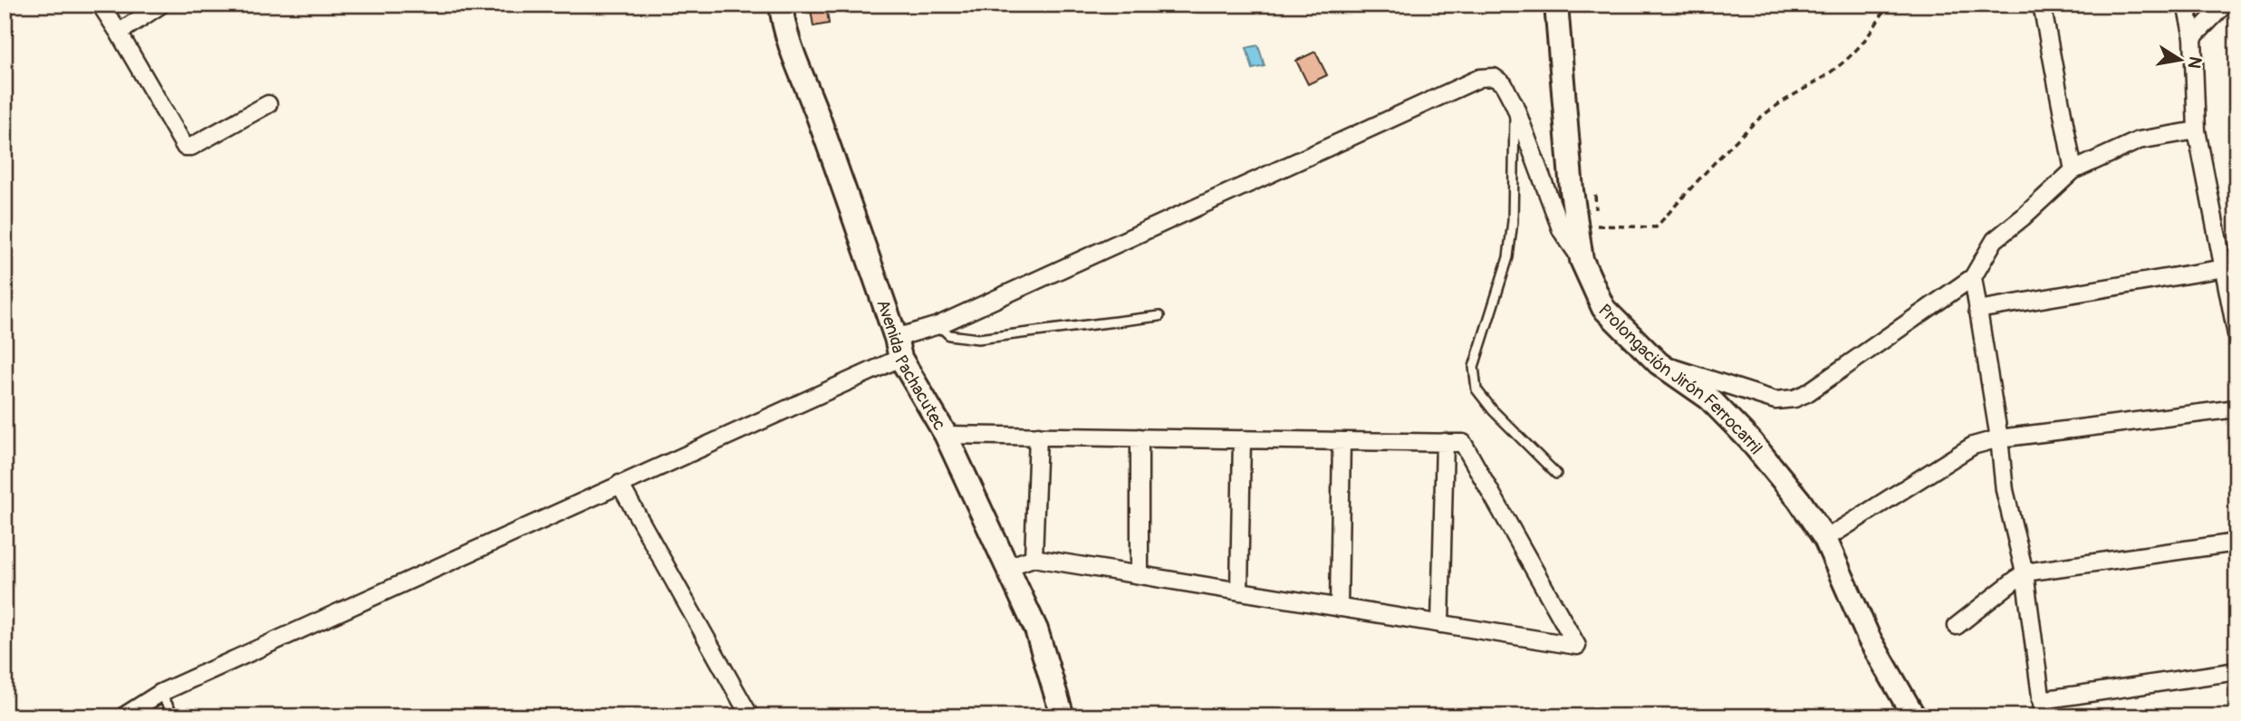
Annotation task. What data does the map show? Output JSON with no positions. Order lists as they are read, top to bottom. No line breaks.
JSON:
{"streets":{"street":["Avenida Pachacutec","Prolongación Jirón Ferrocarril"]},"north":"right"}
